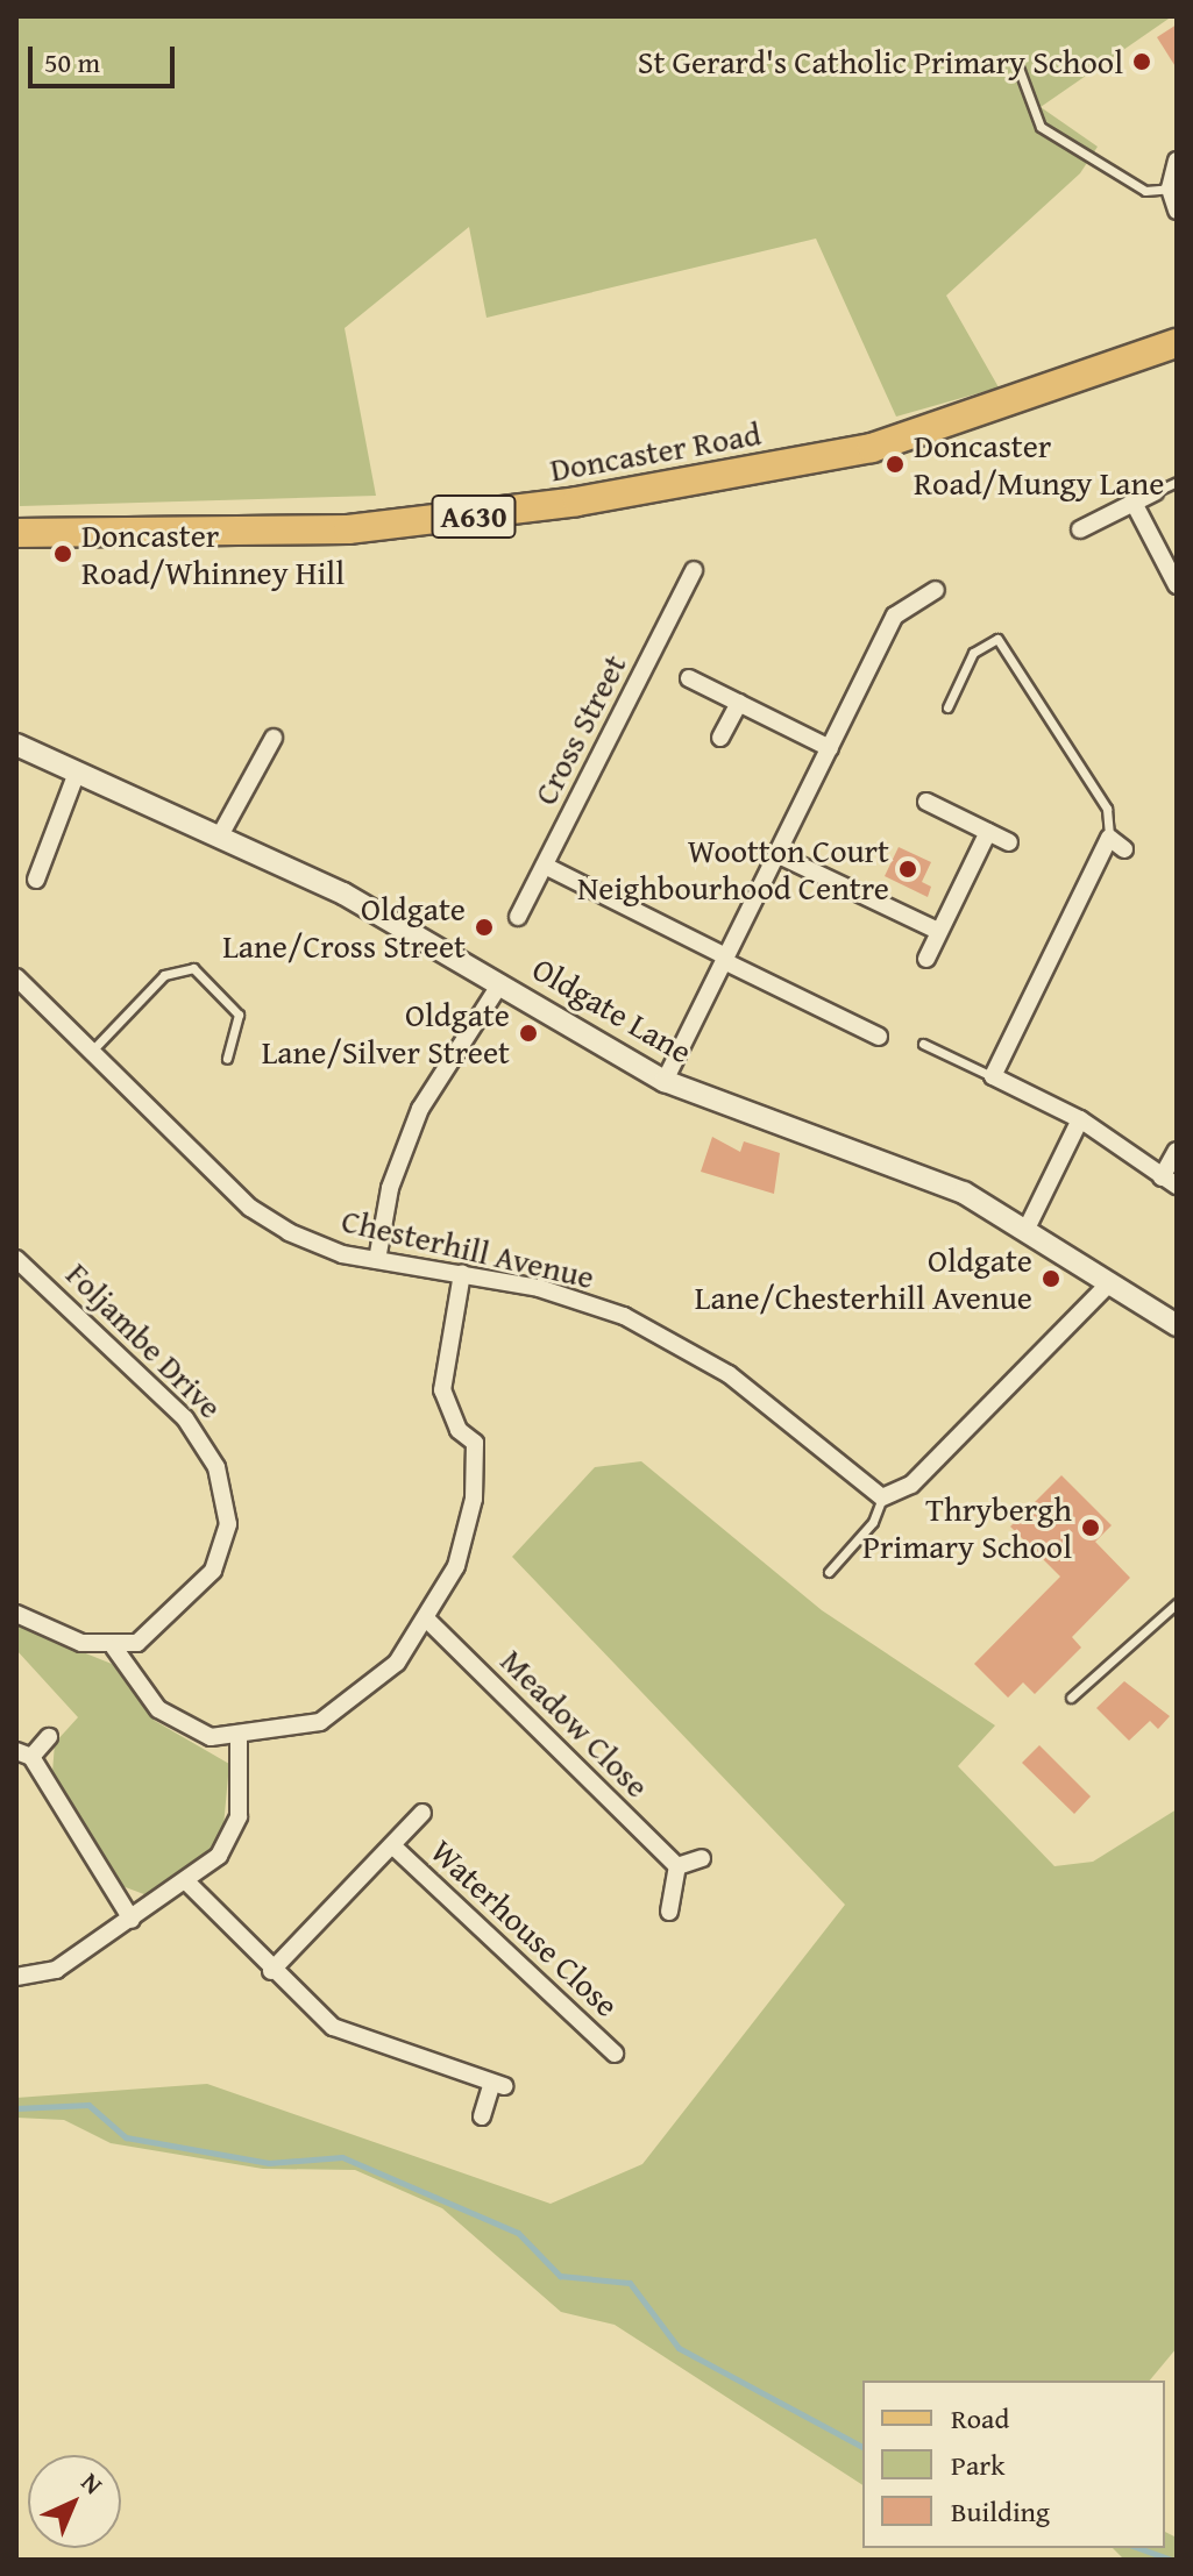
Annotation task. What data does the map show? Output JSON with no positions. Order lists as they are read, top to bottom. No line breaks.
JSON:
{"streets":{"main road":["Doncaster Road","A630"],"street":["Cross Street","Oldgate Lane","Chesterhill Avenue","Foljambe Drive","Meadow Close","Waterhouse Close"]},"places":["St Gerard's Catholic Primary School","Doncaster Road/Mungy Lane","Doncaster Road/Whinney Hill","Wootton Court Neighbourhood Centre","Oldgate Lane/Cross Street","Oldgate Lane/Silver Street","Oldgate Lane/Chesterhill Avenue","Thrybergh Primary School"],"legend":["Road","Park","Building"],"scale_bar":"50 m","north":"top right"}
